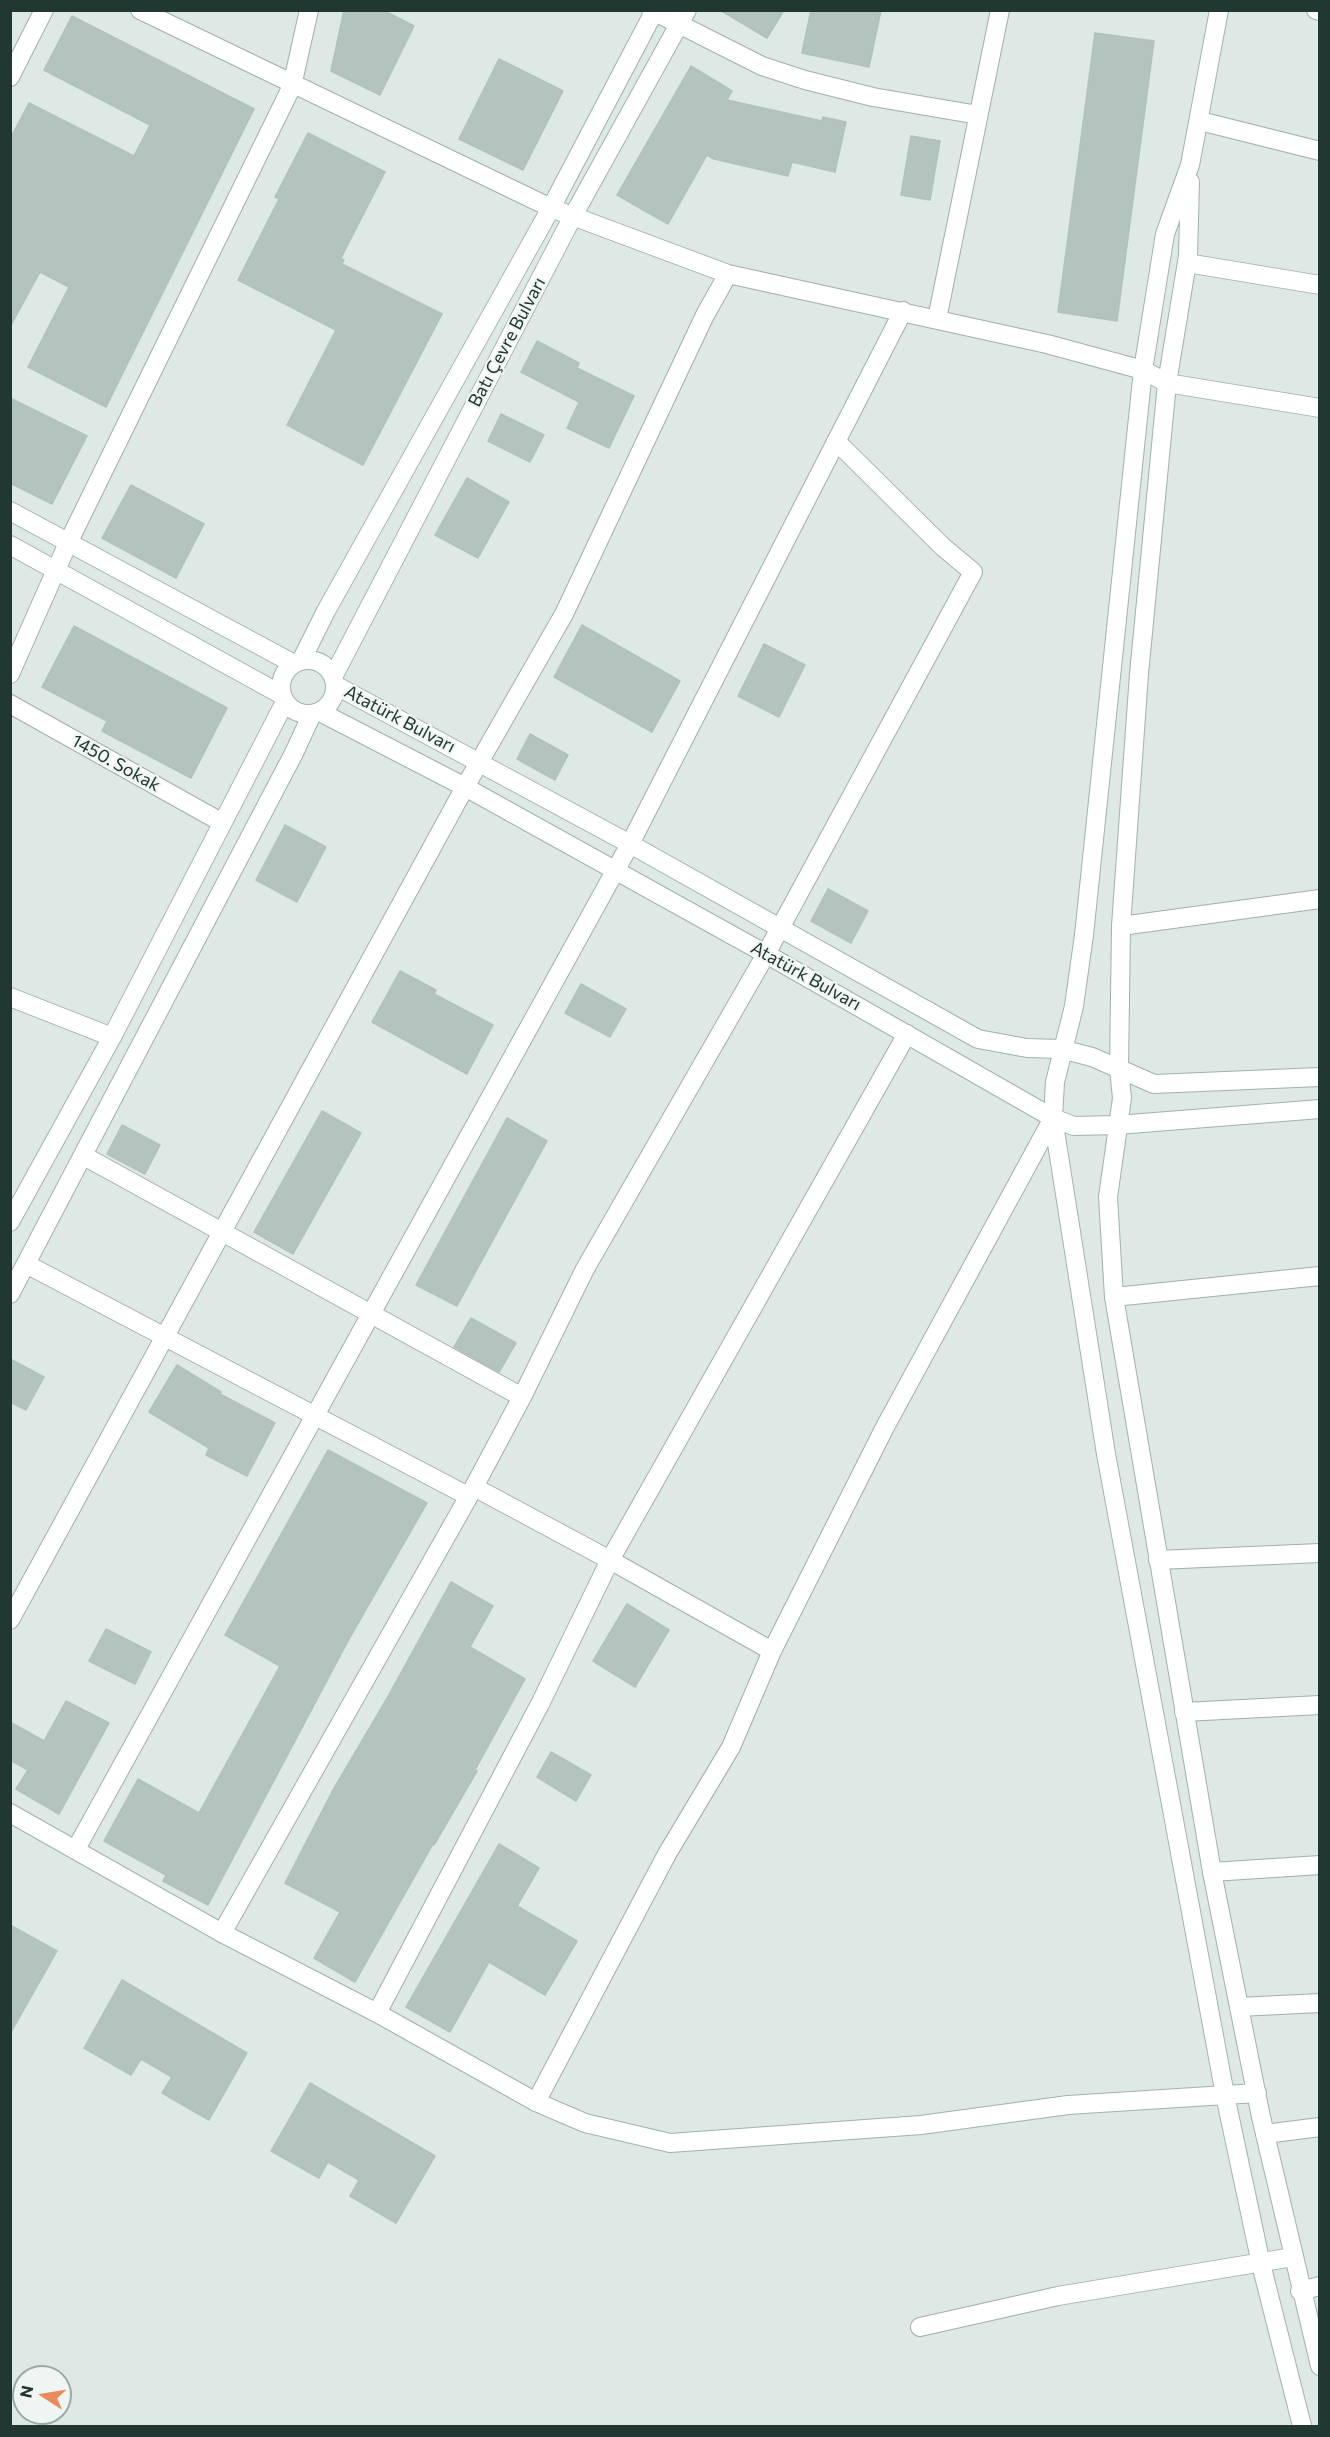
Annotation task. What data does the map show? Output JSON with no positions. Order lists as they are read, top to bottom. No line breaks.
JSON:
{"streets":{"street":["Batı Çevre Bulvarı","Atatürk Bulvarı","1450. Sokak"]},"crossings":[["Batı Çevre Bulvarı","Atatürk Bulvarı"]],"north":"left"}
